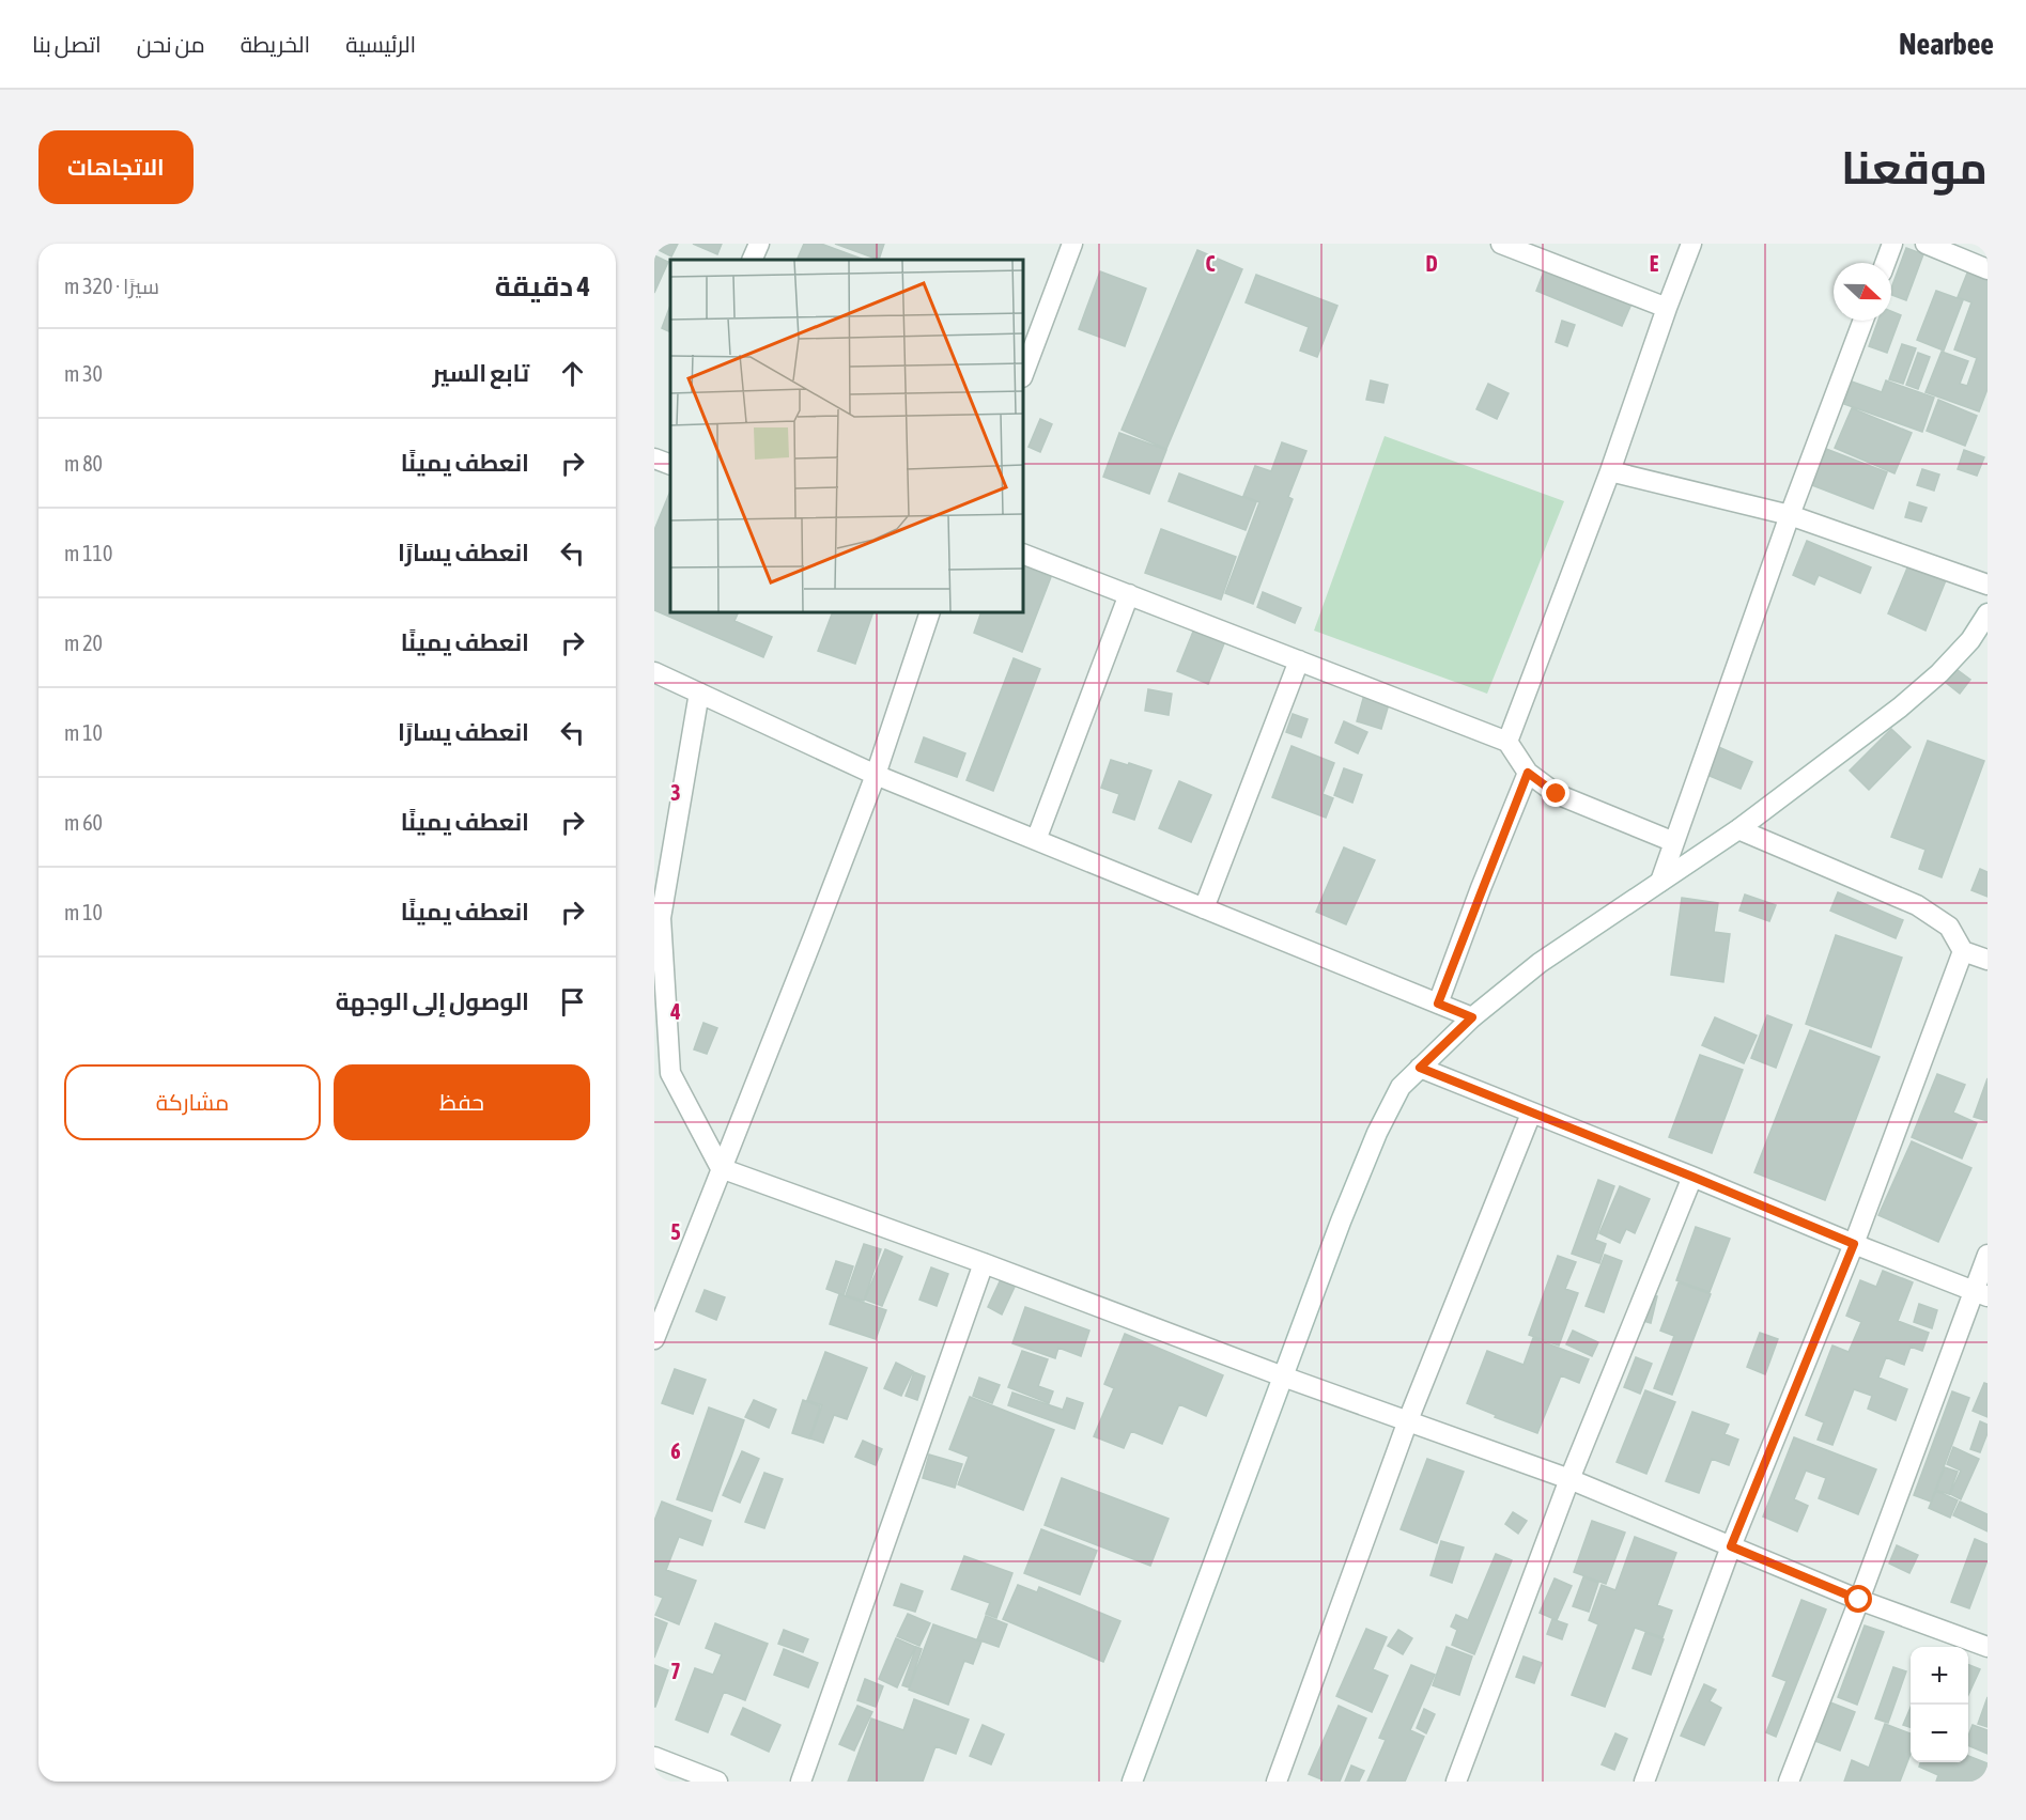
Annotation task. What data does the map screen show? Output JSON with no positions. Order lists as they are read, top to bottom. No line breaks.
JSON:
{"north":"right","page":{"header":"Nearbee","nav":["الرئيسية","الخريطة","من نحن","اتصل بنا"],"title":"موقعنا","buttons":["الاتجاهات",["حفظ","مشاركة"]],"heading":["4 دقيقة","سيرًا · 320 m"],"list":[["تابع السير","30 m"],["انعطف يمينًا","80 m"],["انعطف يسارًا","110 m"],["انعطف يمينًا","20 m"],["انعطف يسارًا","10 m"],["انعطف يمينًا","60 m"],["انعطف يمينًا","10 m"],"الوصول إلى الوجهة"],"map_buttons":["+","−"]},"grid":{"columns":["C","D","E"],"rows":["3","4","5","6","7"]}}
